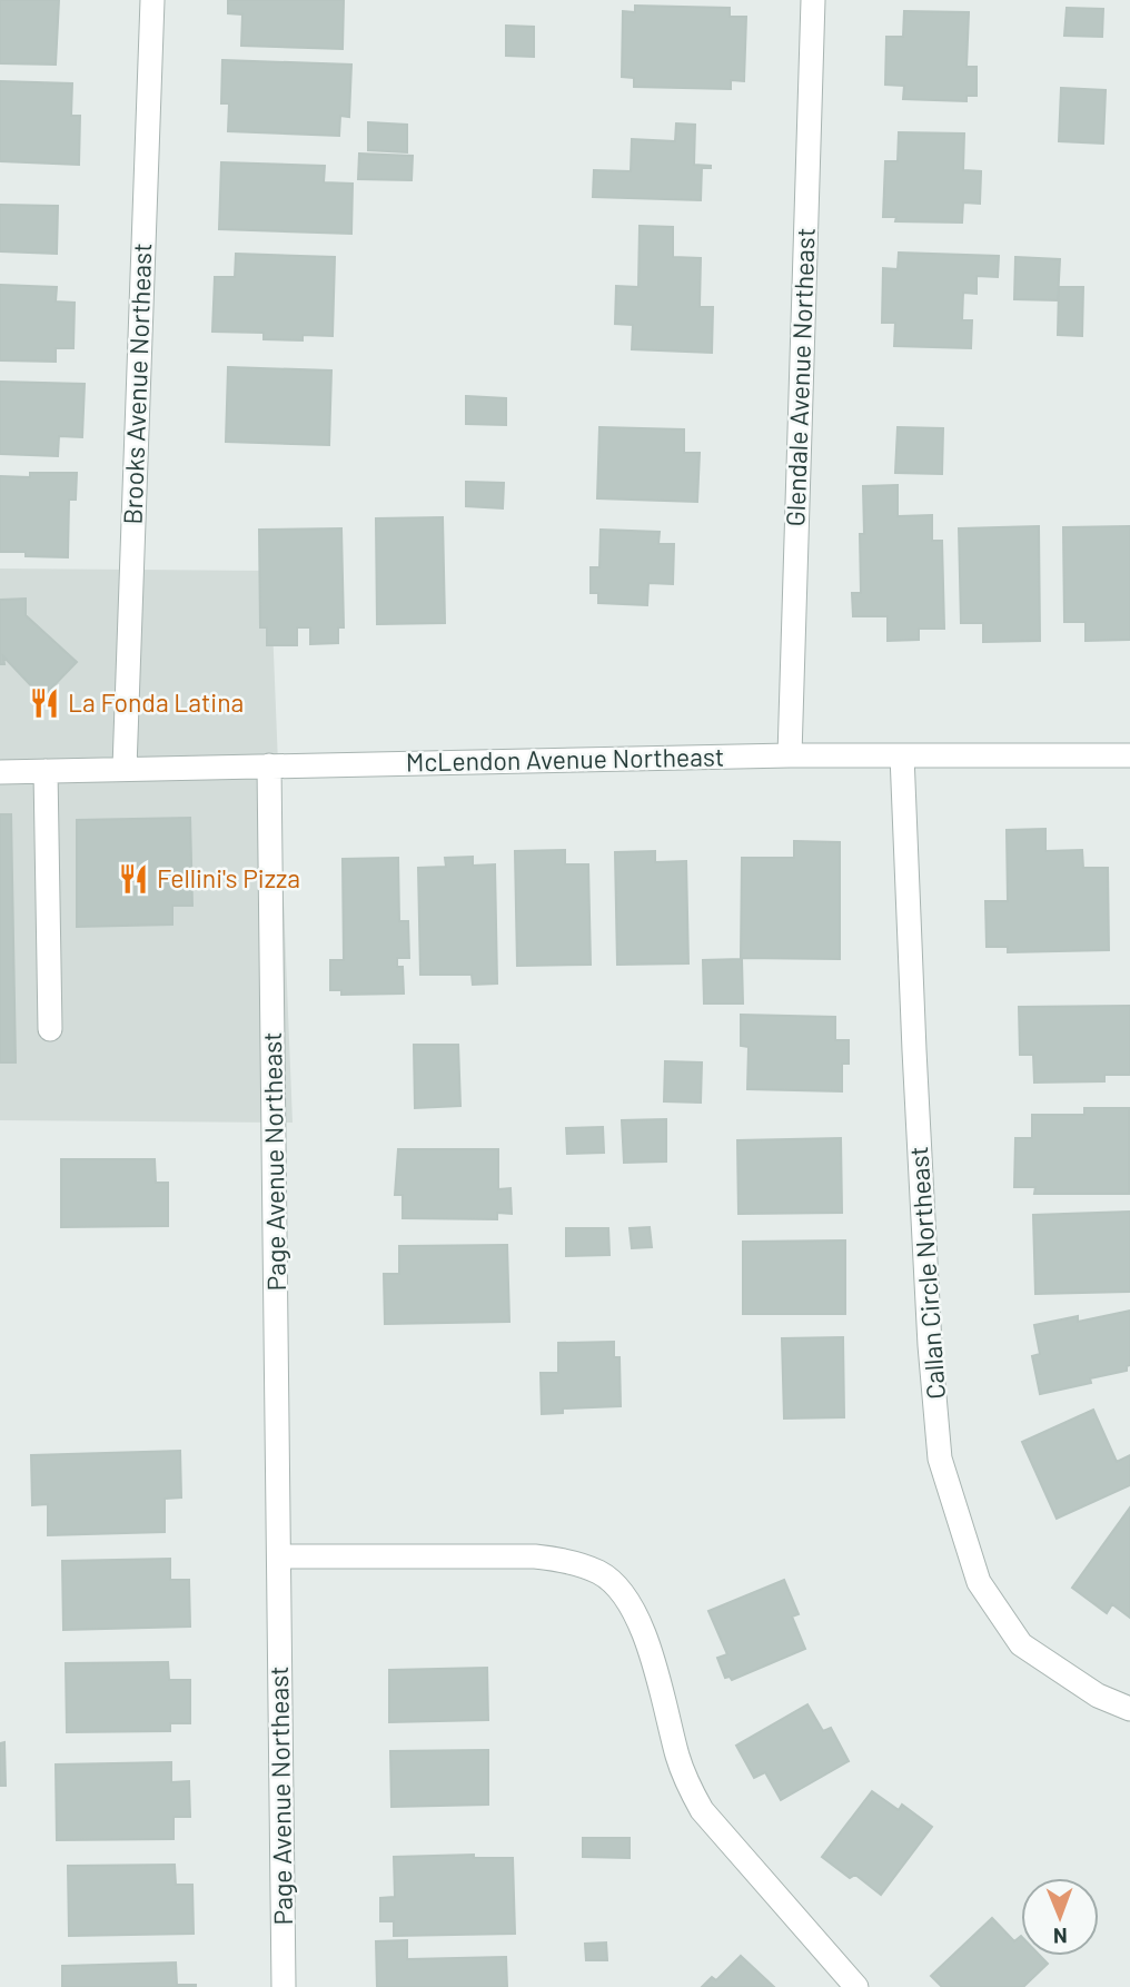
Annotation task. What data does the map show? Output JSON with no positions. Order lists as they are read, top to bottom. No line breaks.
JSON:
{"streets":{"street":["Glendale Avenue Northeast","Brooks Avenue Northeast","McLendon Avenue Northeast","Page Avenue Northeast","Callan Circle Northeast"]},"crossings":[["Glendale Avenue Northeast","McLendon Avenue Northeast"],["Brooks Avenue Northeast","McLendon Avenue Northeast"],["McLendon Avenue Northeast","Page Avenue Northeast"],["McLendon Avenue Northeast","Callan Circle Northeast"]],"places":{"restaurant":["La Fonda Latina","Fellini's Pizza"]},"north":"bottom"}
